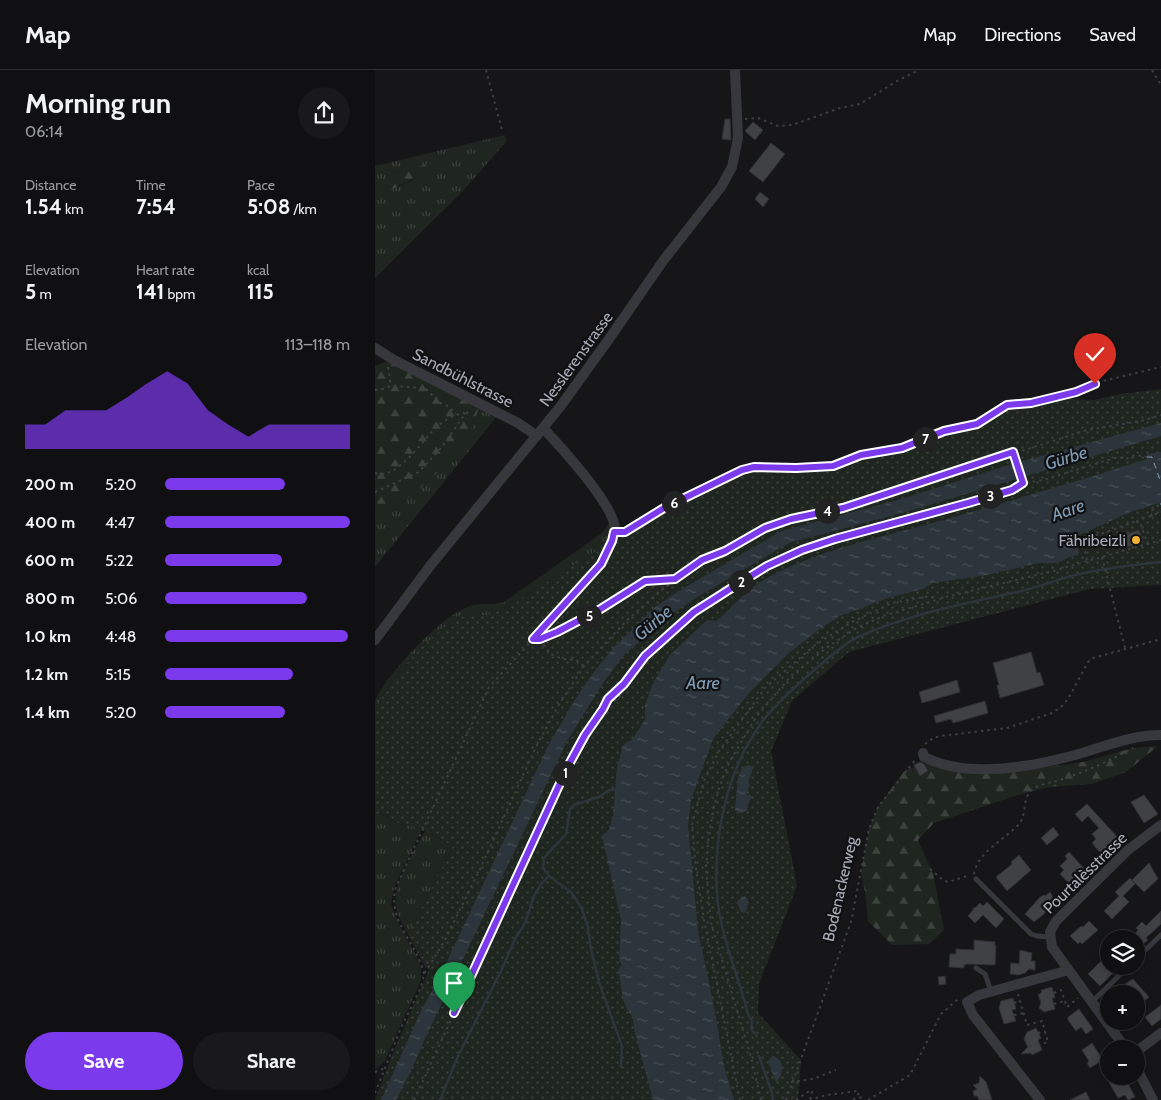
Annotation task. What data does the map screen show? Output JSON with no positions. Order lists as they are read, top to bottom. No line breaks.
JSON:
{"streets":{"street":["Nesslerenstrasse","Sandbühlstrasse","Pourtalèsstrasse"],"path":["Bodenackerweg"]},"crossings":[["Nesslerenstrasse","Sandbühlstrasse"]],"water":["Gürbe","Aare"],"places":["Fähribeizli"],"page":{"header":"Map","nav":["Map","Directions","Saved"],"heading":["Morning run","06:14"],"stats":[["Distance","1.54 km"],["Time","7:54"],["Pace","5:08 /km"],["Elevation","5 m"],["Heart rate","141 bpm"],["kcal","115"]],"chart":["Elevation","113–118 m"],"pins":["7","3","6","4","2","5","1"],"list":[{"name":"200 m","note":"5:20"},{"name":"400 m","note":"4:47"},{"name":"600 m","note":"5:22"},{"name":"800 m","note":"5:06"},{"name":"1.0 km","note":"4:48"},{"name":"1.2 km","note":"5:15"},{"name":"1.4 km","note":"5:20"}],"map_buttons":["+","−"],"buttons":["Save","Share"]}}
